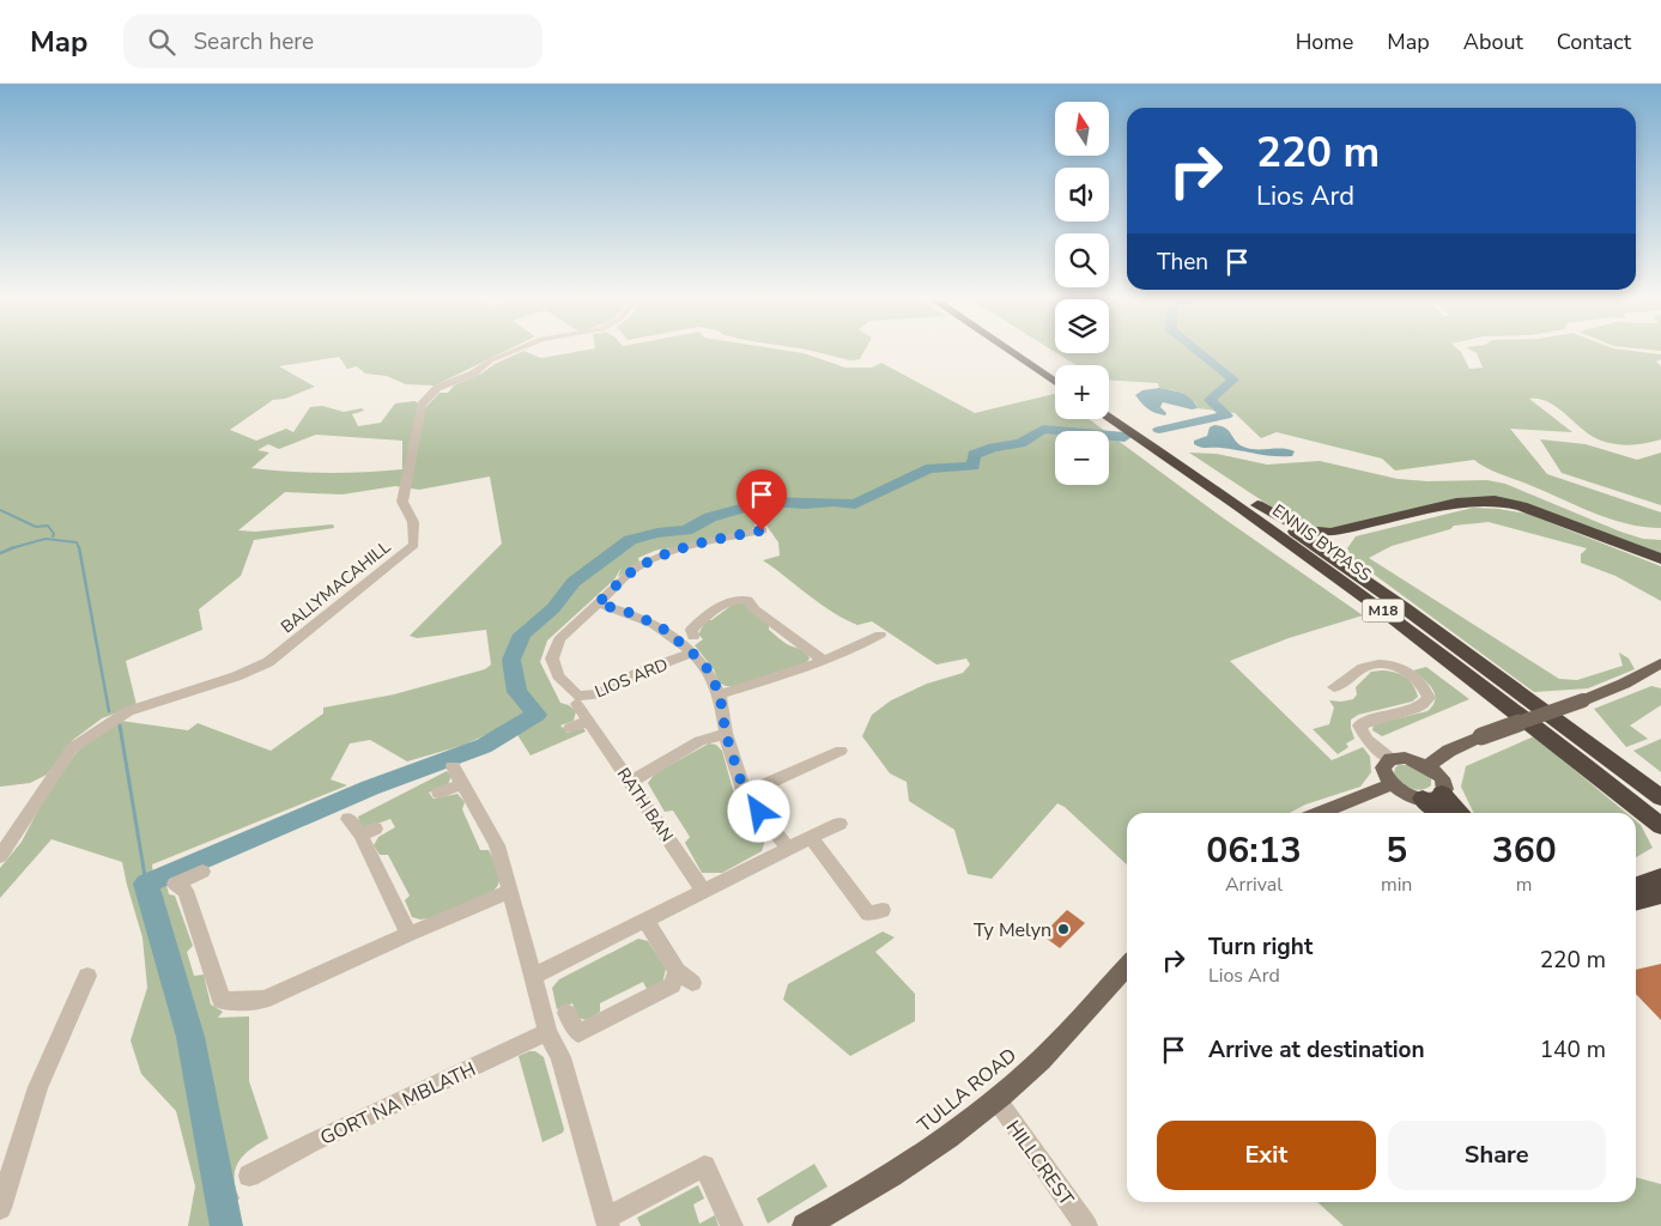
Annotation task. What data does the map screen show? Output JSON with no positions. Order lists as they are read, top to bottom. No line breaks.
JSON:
{"streets":{"highway":["ENNIS BYPASS","M18"],"main road":["TULLA ROAD"],"street":["BALLYMACAHILL","LIOS ARD","RATH BAN","GORT NA MBLATH","HILLCREST"]},"crossings":[["TULLA ROAD","HILLCREST"]],"places":["Ty Melyn"],"north":"top","page":{"header":"Map","search":"Search here","nav":["Home","Map","About","Contact"],"map_buttons":["+","−"],"turn":["220 m","Lios Ard"],"then":"Then","eta":["06:13","Arrival","5","min","360","m"],"list":[{"name":"Turn right","note":"Lios Ard","value":"220 m"},{"name":"Arrive at destination","value":"140 m"}],"buttons":["Exit","Share"]}}
